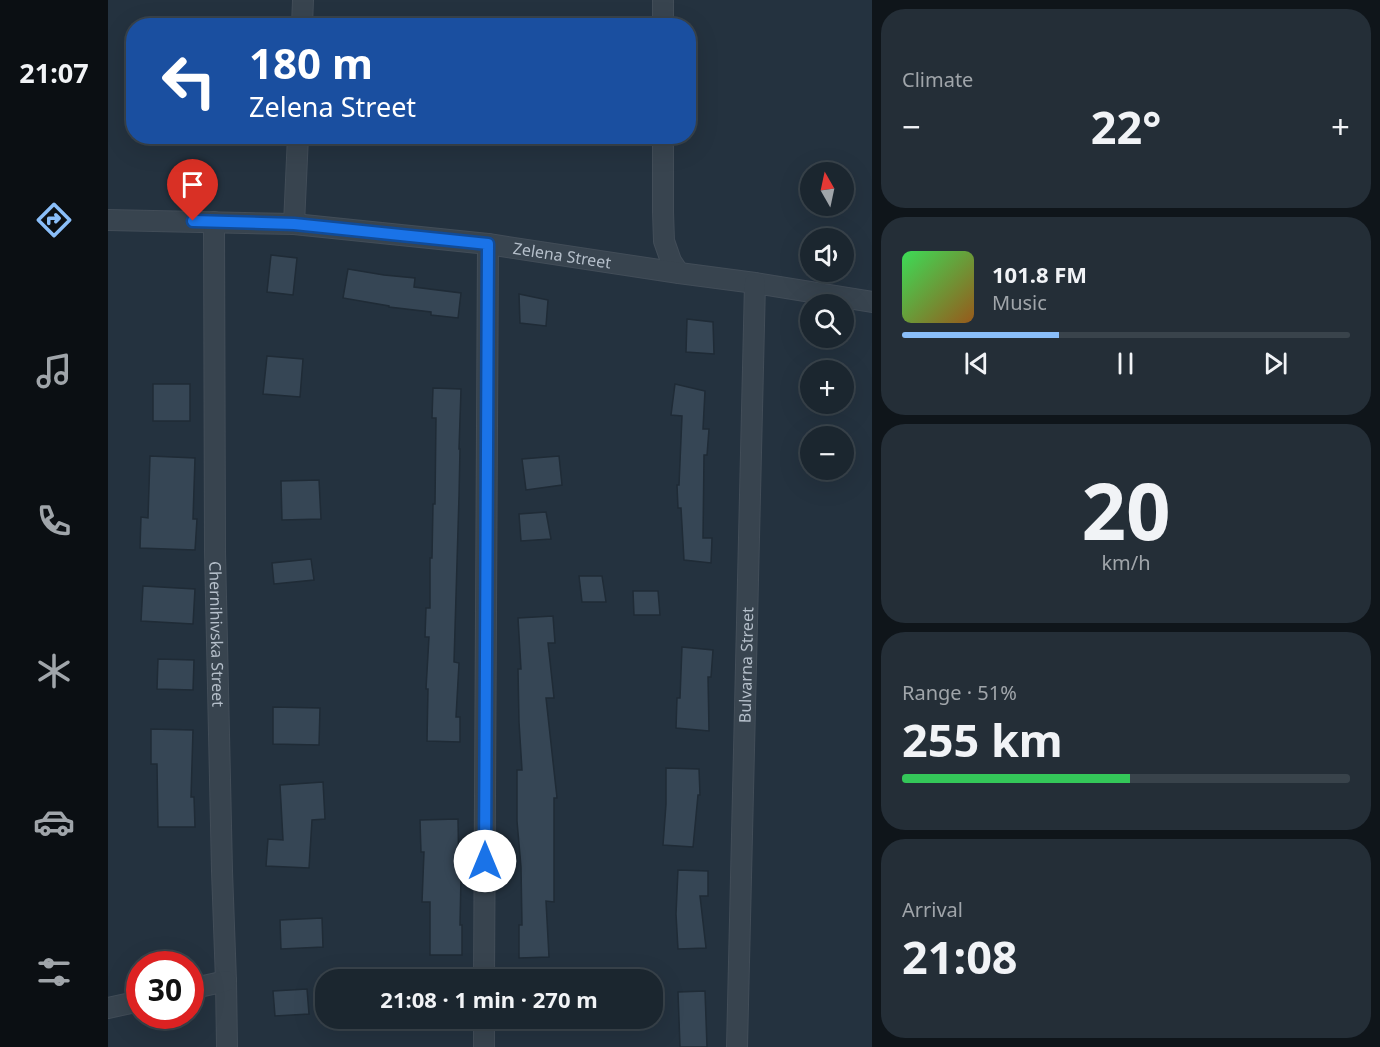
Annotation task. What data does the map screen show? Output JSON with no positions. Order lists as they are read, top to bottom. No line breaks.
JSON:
{"streets":{"street":["Zelena Street","Chernihivska Street","Bulvarna Street"]},"crossings":[["Zelena Street","Chernihivska Street"],["Zelena Street","Bulvarna Street"]],"north":"top","page":{"tabs":"21:07","tile":["Climate",["20","km/h"],["Range · 51%","255 km"],["Arrival","21:08"]],"turn":["180 m","Zelena Street"],"heat":["−","22°","+"],"map_buttons":["+","−"],"song":["101.8 FM","Music"],"limit":"30","trip":"21:08 · 1 min · 270 m"}}
